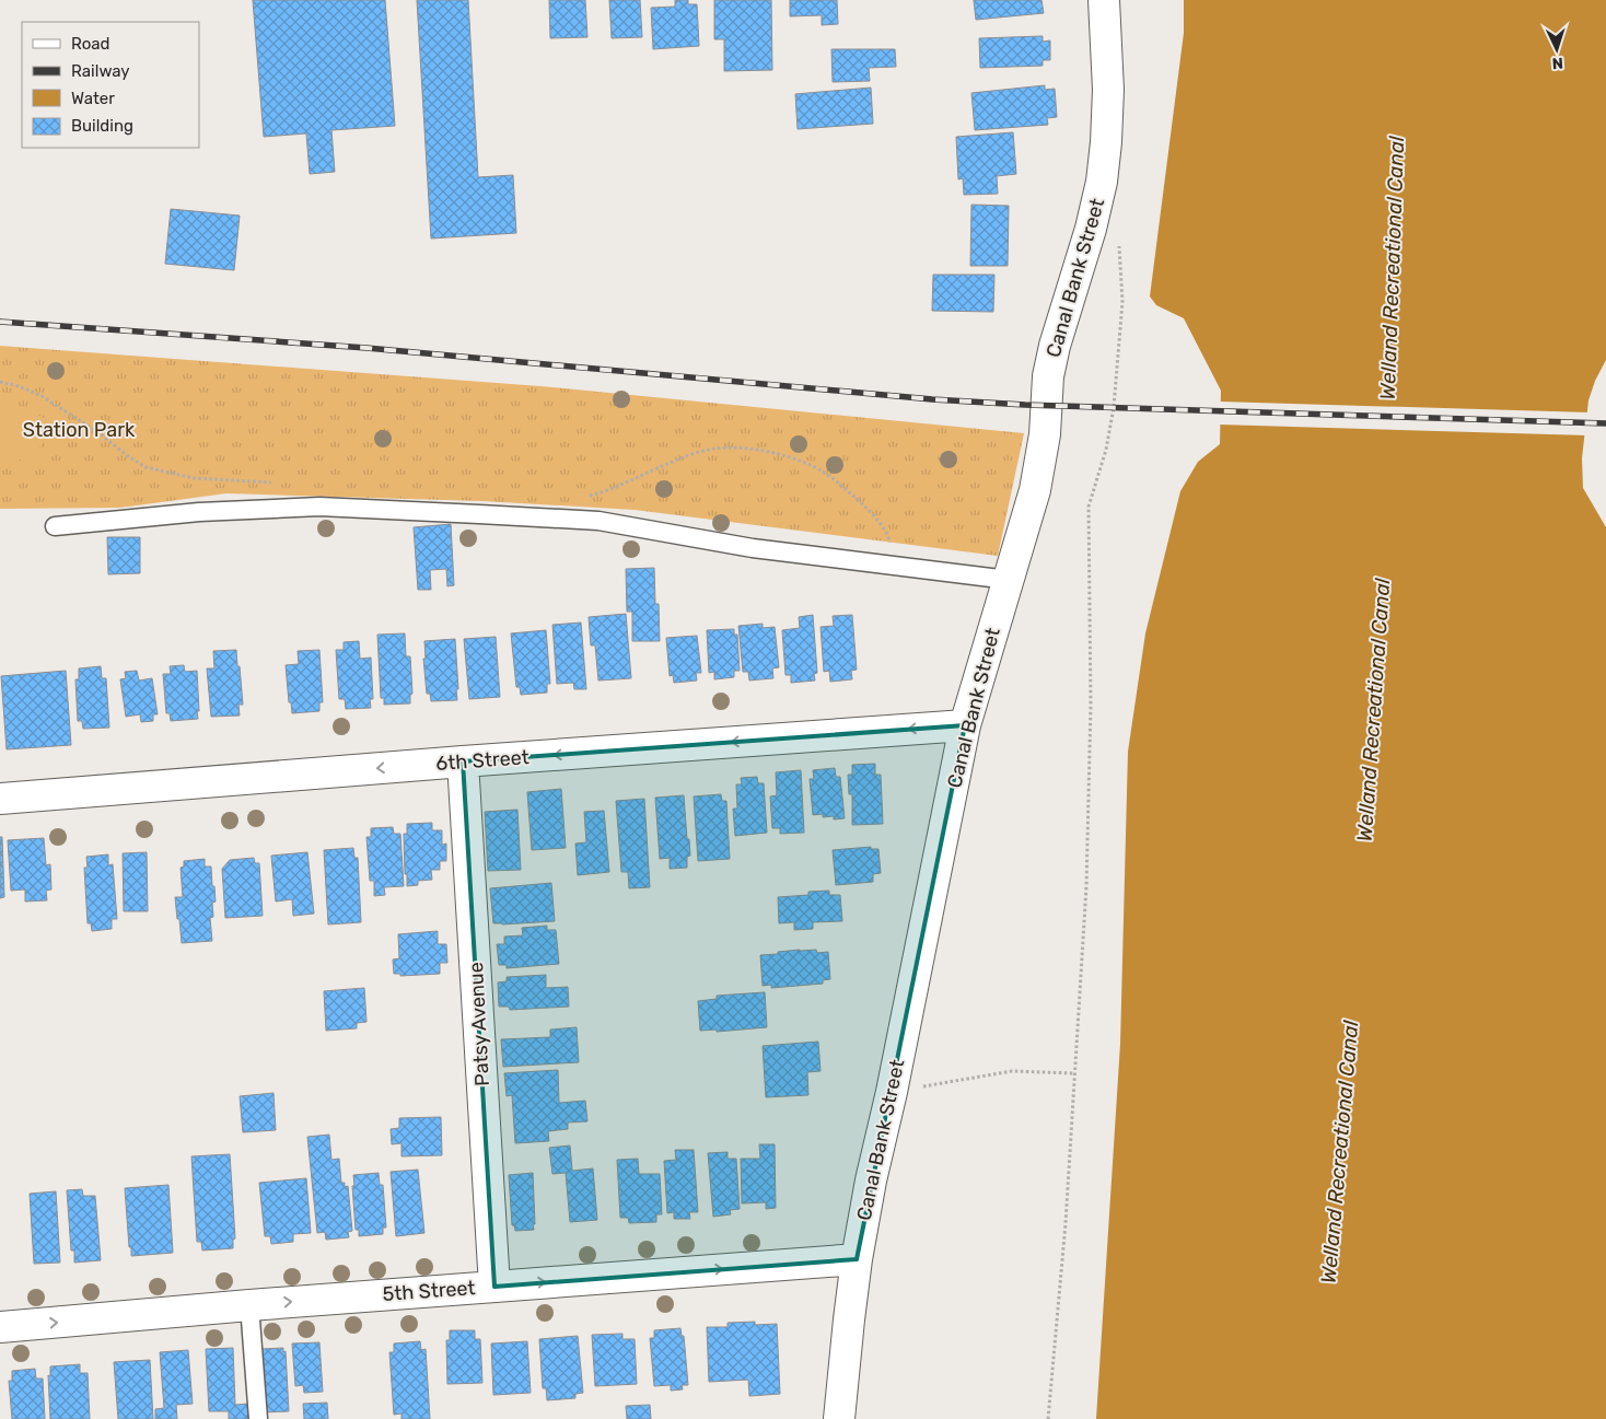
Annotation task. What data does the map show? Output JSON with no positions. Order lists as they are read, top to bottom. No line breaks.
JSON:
{"streets":{"street":["Canal Bank Street","6th Street","Patsy Avenue","5th Street"]},"crossings":[["Canal Bank Street","6th Street"],["Canal Bank Street","5th Street"],["6th Street","Patsy Avenue"],["Patsy Avenue","5th Street"]],"one_way":["6th Street","5th Street"],"water":["Welland Recreational Canal"],"parks":["Station Park"],"legend":["Road","Railway","Water","Building"],"north":"bottom"}
